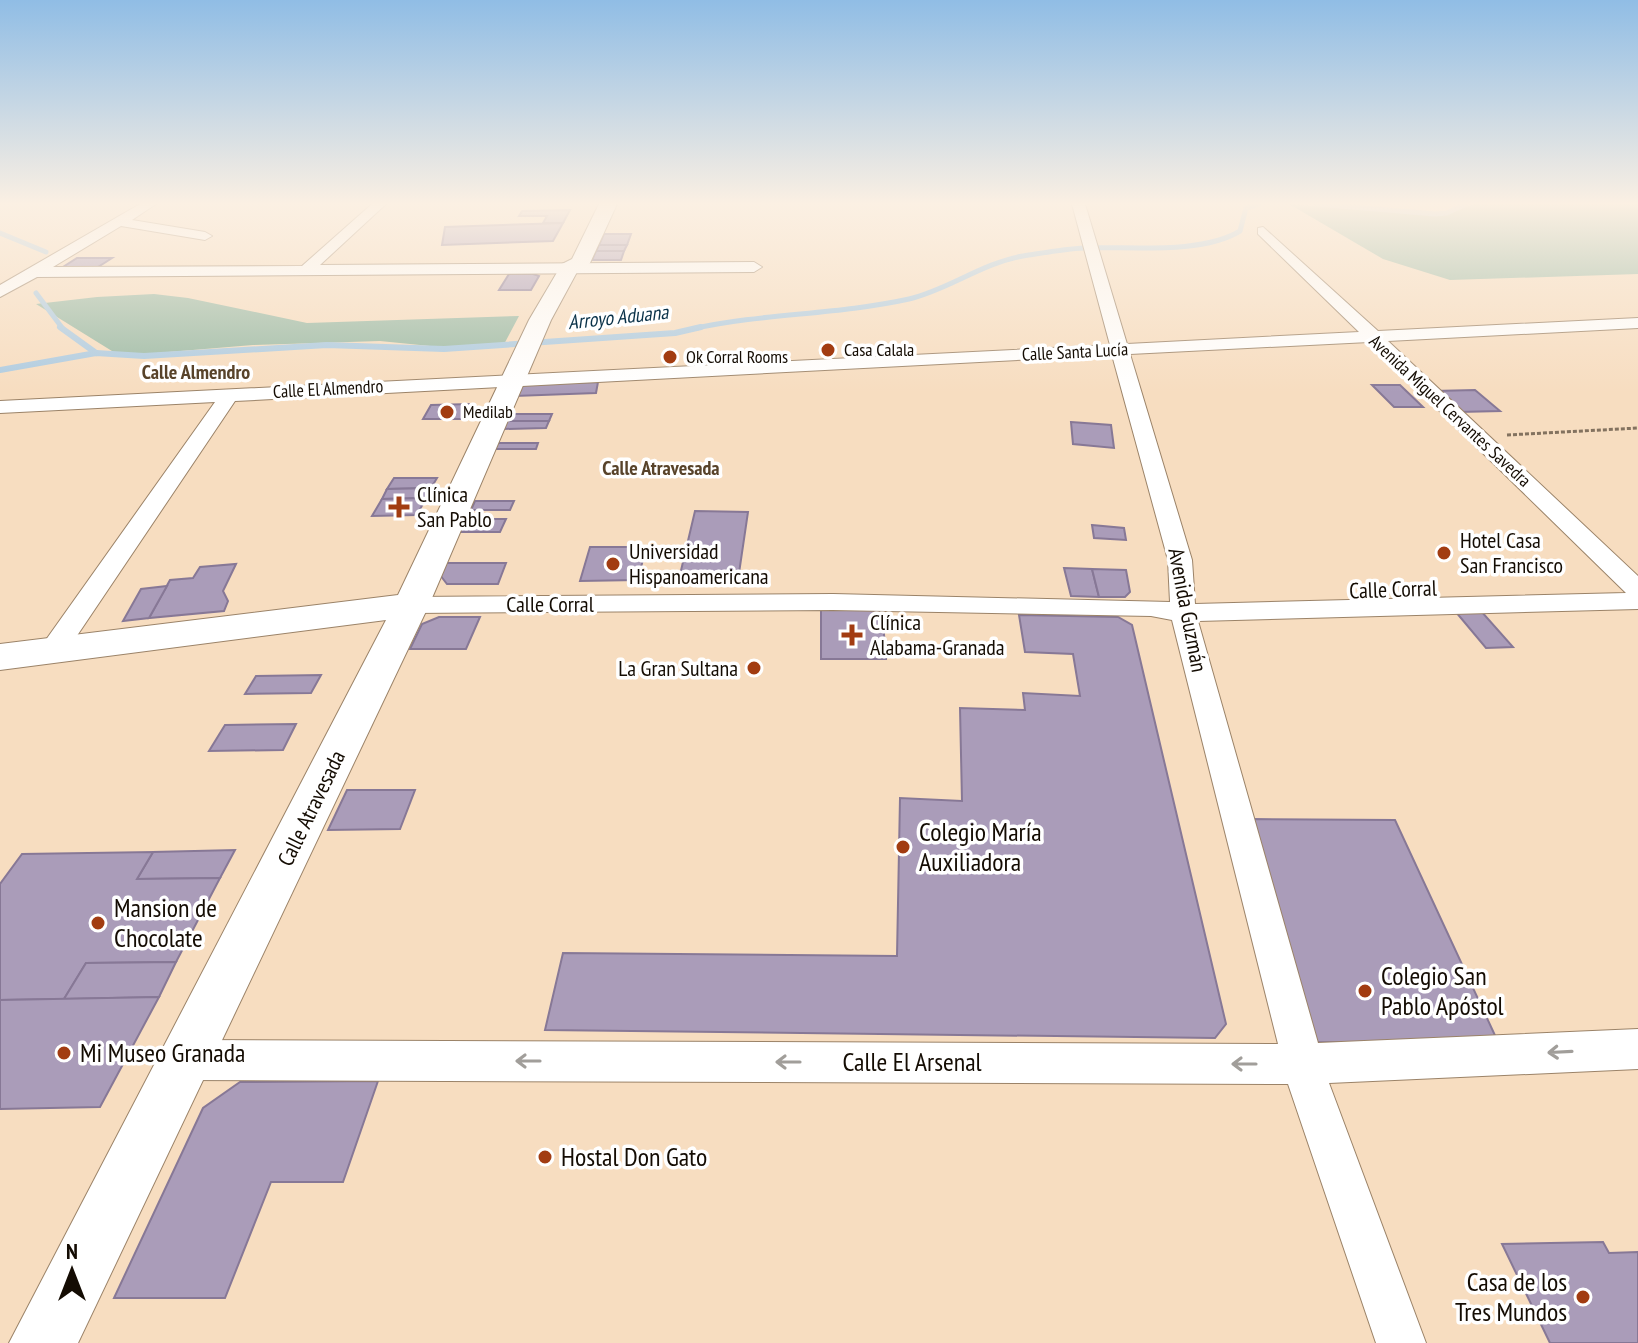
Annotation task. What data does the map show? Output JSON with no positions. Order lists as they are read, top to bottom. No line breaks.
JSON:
{"streets":{"street":["Calle Santa Lucía","Calle El Almendro","Avenida Miguel Cervantes Savedra","Calle Corral","Avenida Guzmán","Calle Atravesada","Calle El Arsenal"]},"crossings":[["Calle Santa Lucía","Calle El Almendro"],["Calle Santa Lucía","Avenida Miguel Cervantes Savedra"],["Calle Santa Lucía","Avenida Guzmán"],["Calle Santa Lucía","Calle Atravesada"],["Calle El Almendro","Calle Atravesada"],["Avenida Miguel Cervantes Savedra","Calle Corral"],["Calle Corral","Avenida Guzmán"],["Calle Corral","Calle Atravesada"],["Avenida Guzmán","Calle El Arsenal"],["Calle Atravesada","Calle El Arsenal"]],"one_way":["Calle El Arsenal"],"districts":["Calle Almendro","Calle Atravesada"],"water":["Arroyo Aduana"],"places":{"other":["Casa Calala","Ok Corral Rooms","Medilab","Hotel Casa San Francisco","Universidad Hispanoamericana","La Gran Sultana","Colegio María Auxiliadora","Mansion de Chocolate","Colegio San Pablo Apóstol","Mi Museo Granada","Hostal Don Gato","Casa de los Tres Mundos"],"health":["Clínica San Pablo","Clínica Alabama-Granada"]},"north":"top"}
